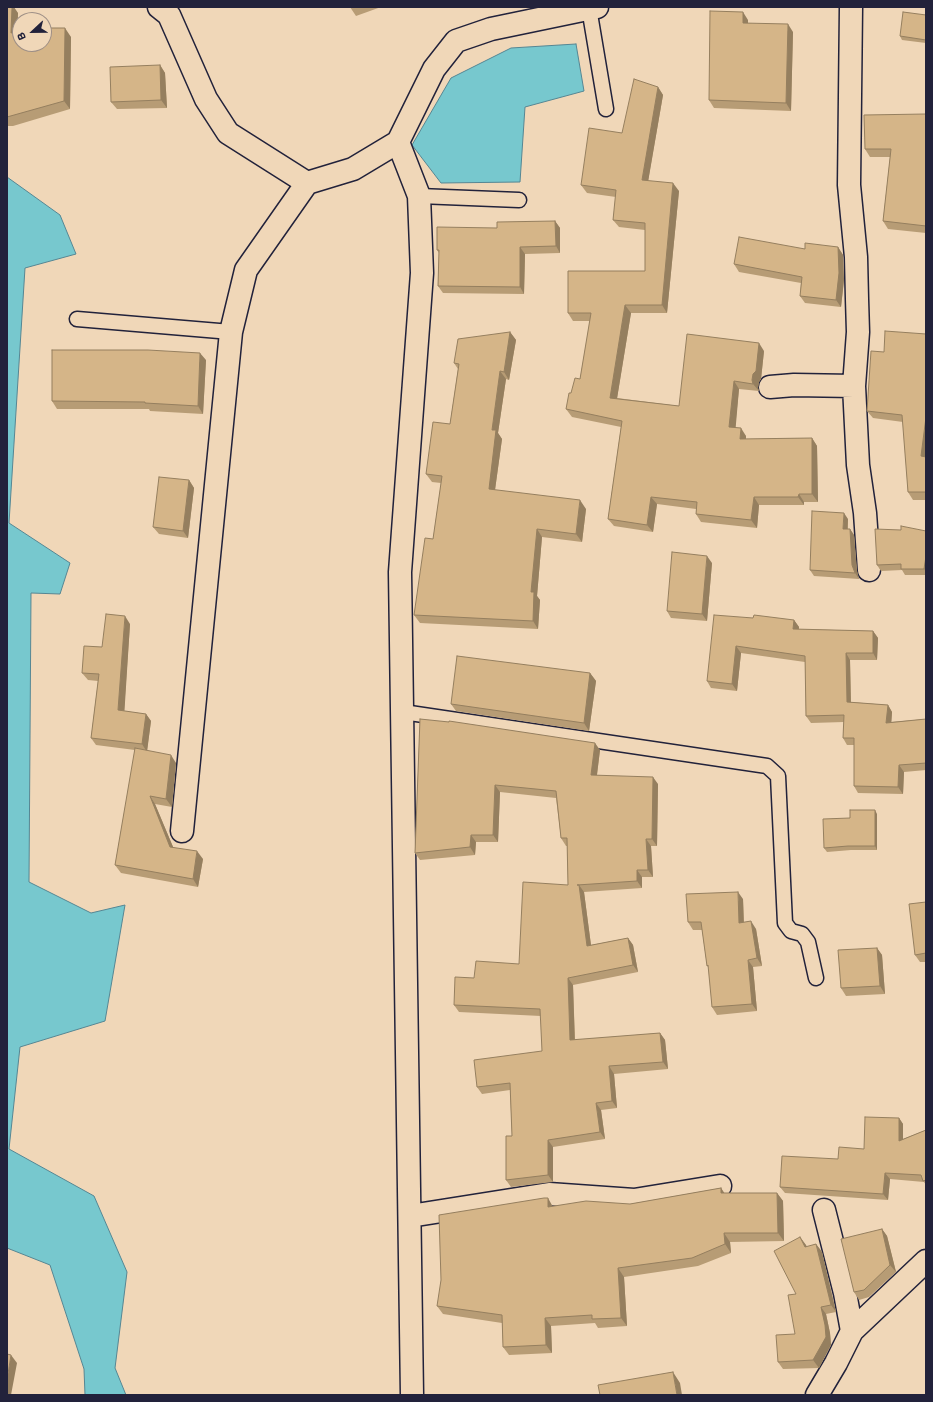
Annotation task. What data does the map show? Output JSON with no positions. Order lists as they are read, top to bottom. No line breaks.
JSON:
{"north":"left"}
